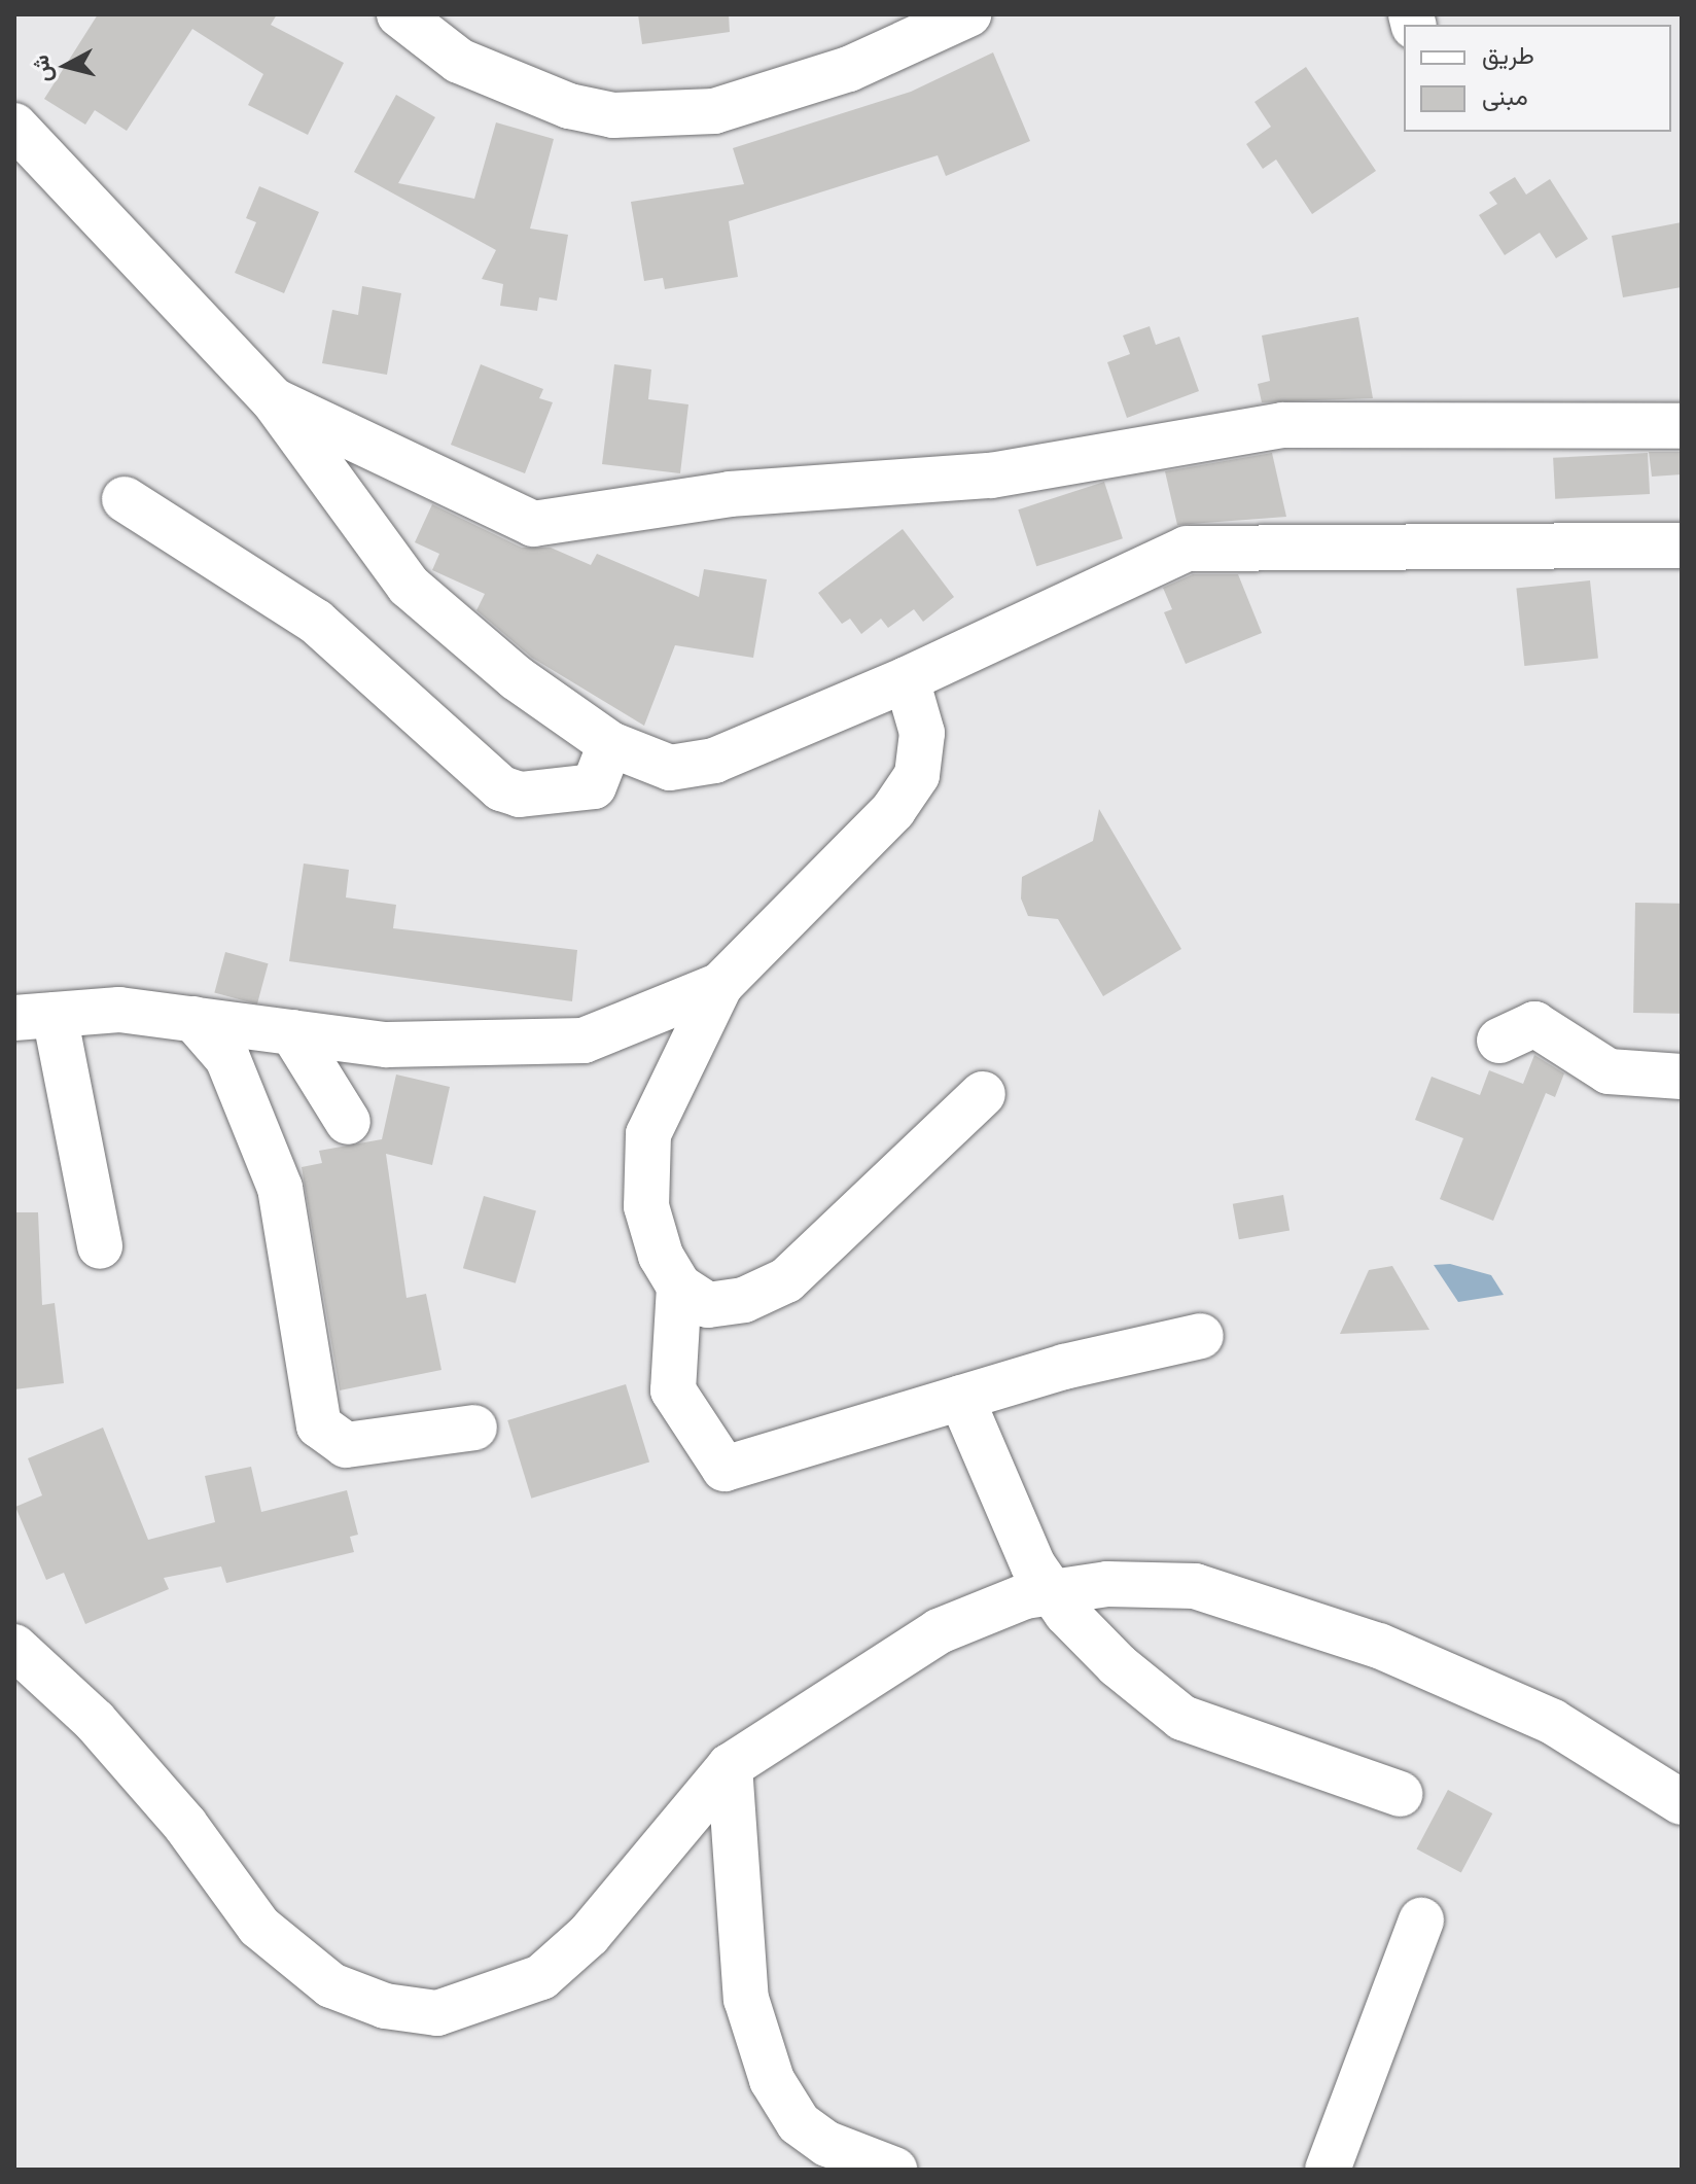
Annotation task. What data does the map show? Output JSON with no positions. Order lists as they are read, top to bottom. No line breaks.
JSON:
{"legend":["طريق","مبنى"],"north":"left"}
